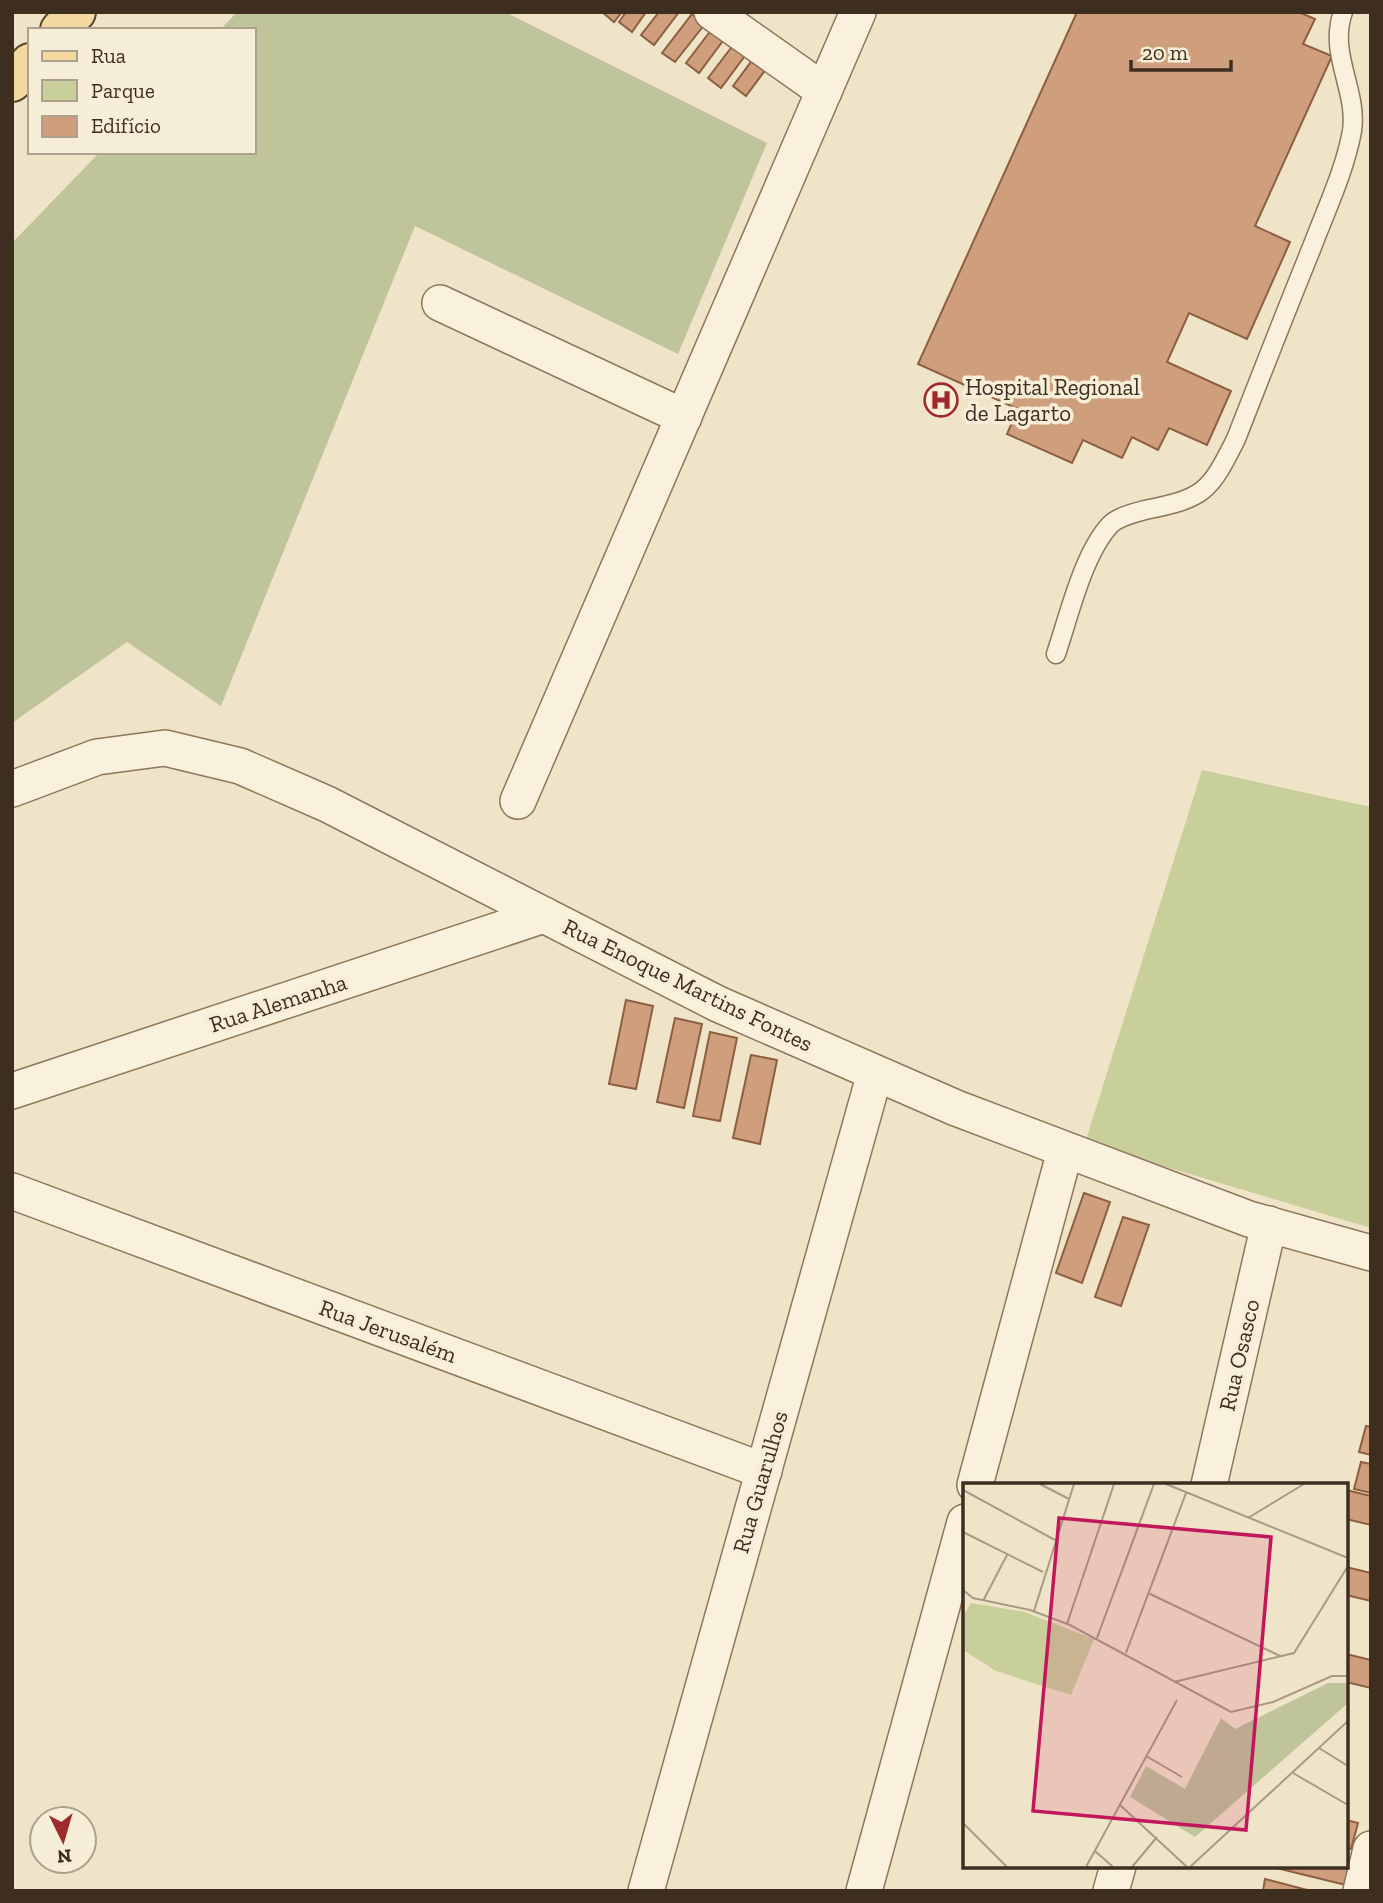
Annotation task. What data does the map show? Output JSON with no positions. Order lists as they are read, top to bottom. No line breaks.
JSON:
{"streets":{"street":["Rua Enoque Martins Fontes","Rua Alemanha","Rua Jerusalém","Rua Osasco","Rua Guarulhos"]},"crossings":[["Rua Enoque Martins Fontes","Rua Alemanha"],["Rua Enoque Martins Fontes","Rua Osasco"],["Rua Enoque Martins Fontes","Rua Guarulhos"],["Rua Jerusalém","Rua Guarulhos"]],"places":{"hospital":["Hospital Regional de Lagarto"]},"legend":["Rua","Parque","Edifício"],"scale_bar":"20 m","north":"bottom"}
